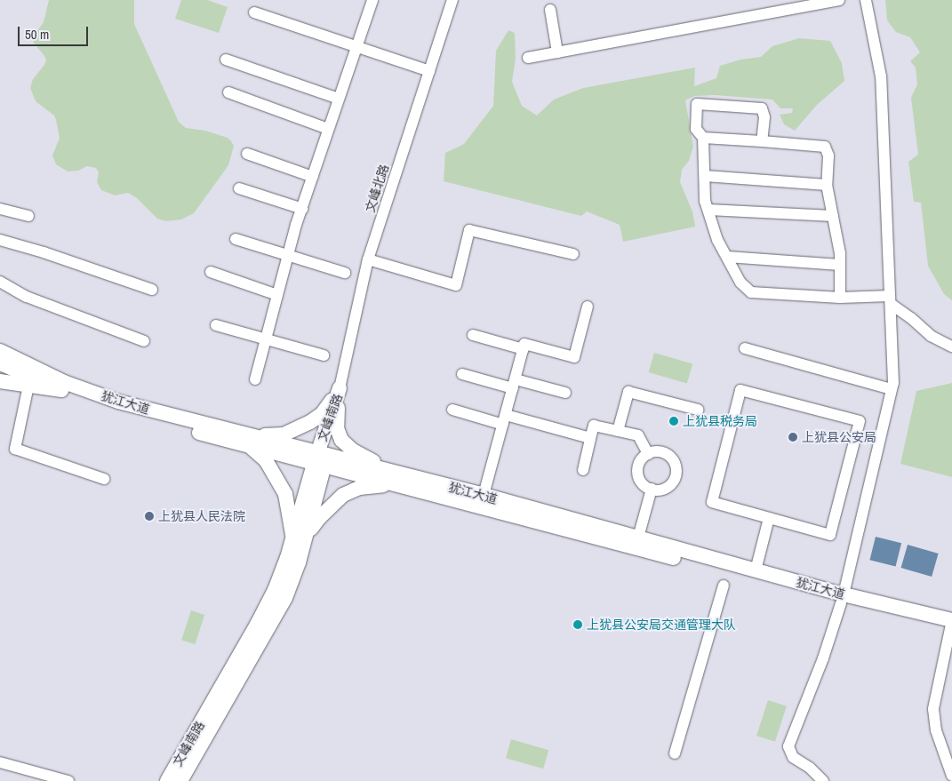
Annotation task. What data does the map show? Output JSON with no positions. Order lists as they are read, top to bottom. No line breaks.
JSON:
{"streets":{"main road":["犹江大道","文峰南路"],"street":["文峰北路"]},"crossings":[["文峰北路","文峰南路"],["犹江大道","文峰南路"]],"places":["上犹县税务局","上犹县公安局","上犹县人民法院","上犹县公安局交通管理大队"],"scale_bar":"50 m"}
